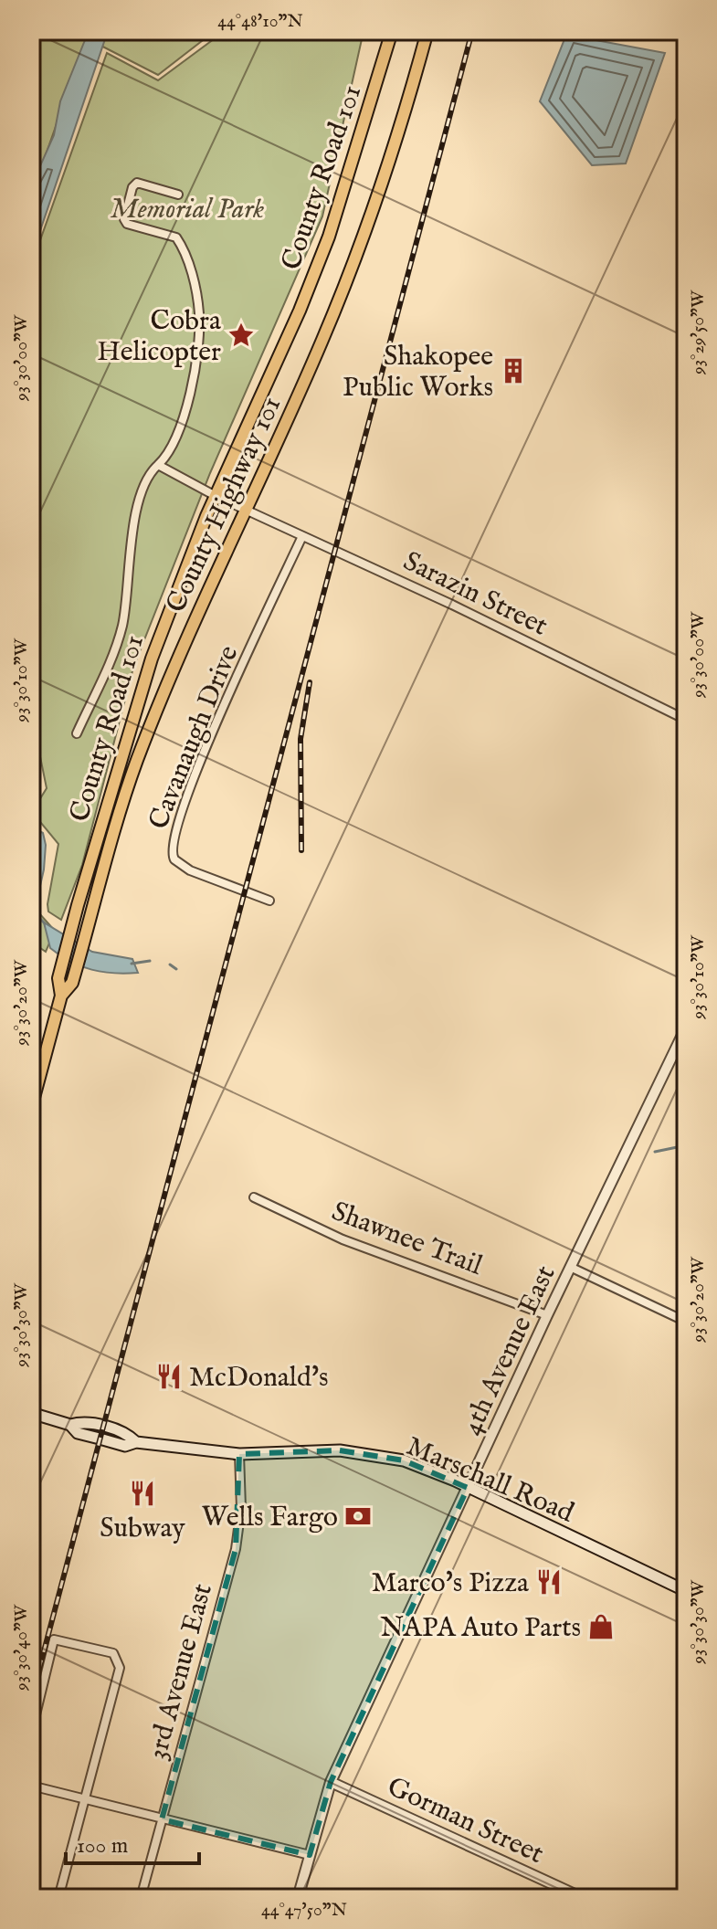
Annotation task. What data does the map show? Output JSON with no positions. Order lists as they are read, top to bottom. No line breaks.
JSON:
{"streets":{"main road":["County Road 101","County Highway 101","Marschall Road"],"street":["Sarazin Street","Cavanaugh Drive","Shawnee Trail","4th Avenue East","3rd Avenue East","Gorman Street"]},"crossings":[["County Road 101","County Highway 101"],["County Road 101","Sarazin Street"],["County Highway 101","Sarazin Street"],["Sarazin Street","Cavanaugh Drive"],["Shawnee Trail","4th Avenue East"],["4th Avenue East","Marschall Road"],["4th Avenue East","Gorman Street"],["Marschall Road","3rd Avenue East"]],"parks":["Memorial Park"],"places":{"place":["Cobra Helicopter"],"building":["Shakopee Public Works"],"restaurant":["McDonald's","Subway","Marco's Pizza"],"bank":["Wells Fargo"],"shop":["NAPA Auto Parts"]},"scale_bar":"100 m","coordinates":["44°48'10\"N","93°29'50\"W","93°30'00\"W","93°30'10\"W","93°30'20\"W","93°30'30\"W","93°30'40\"W","44°47'50\"N"]}
